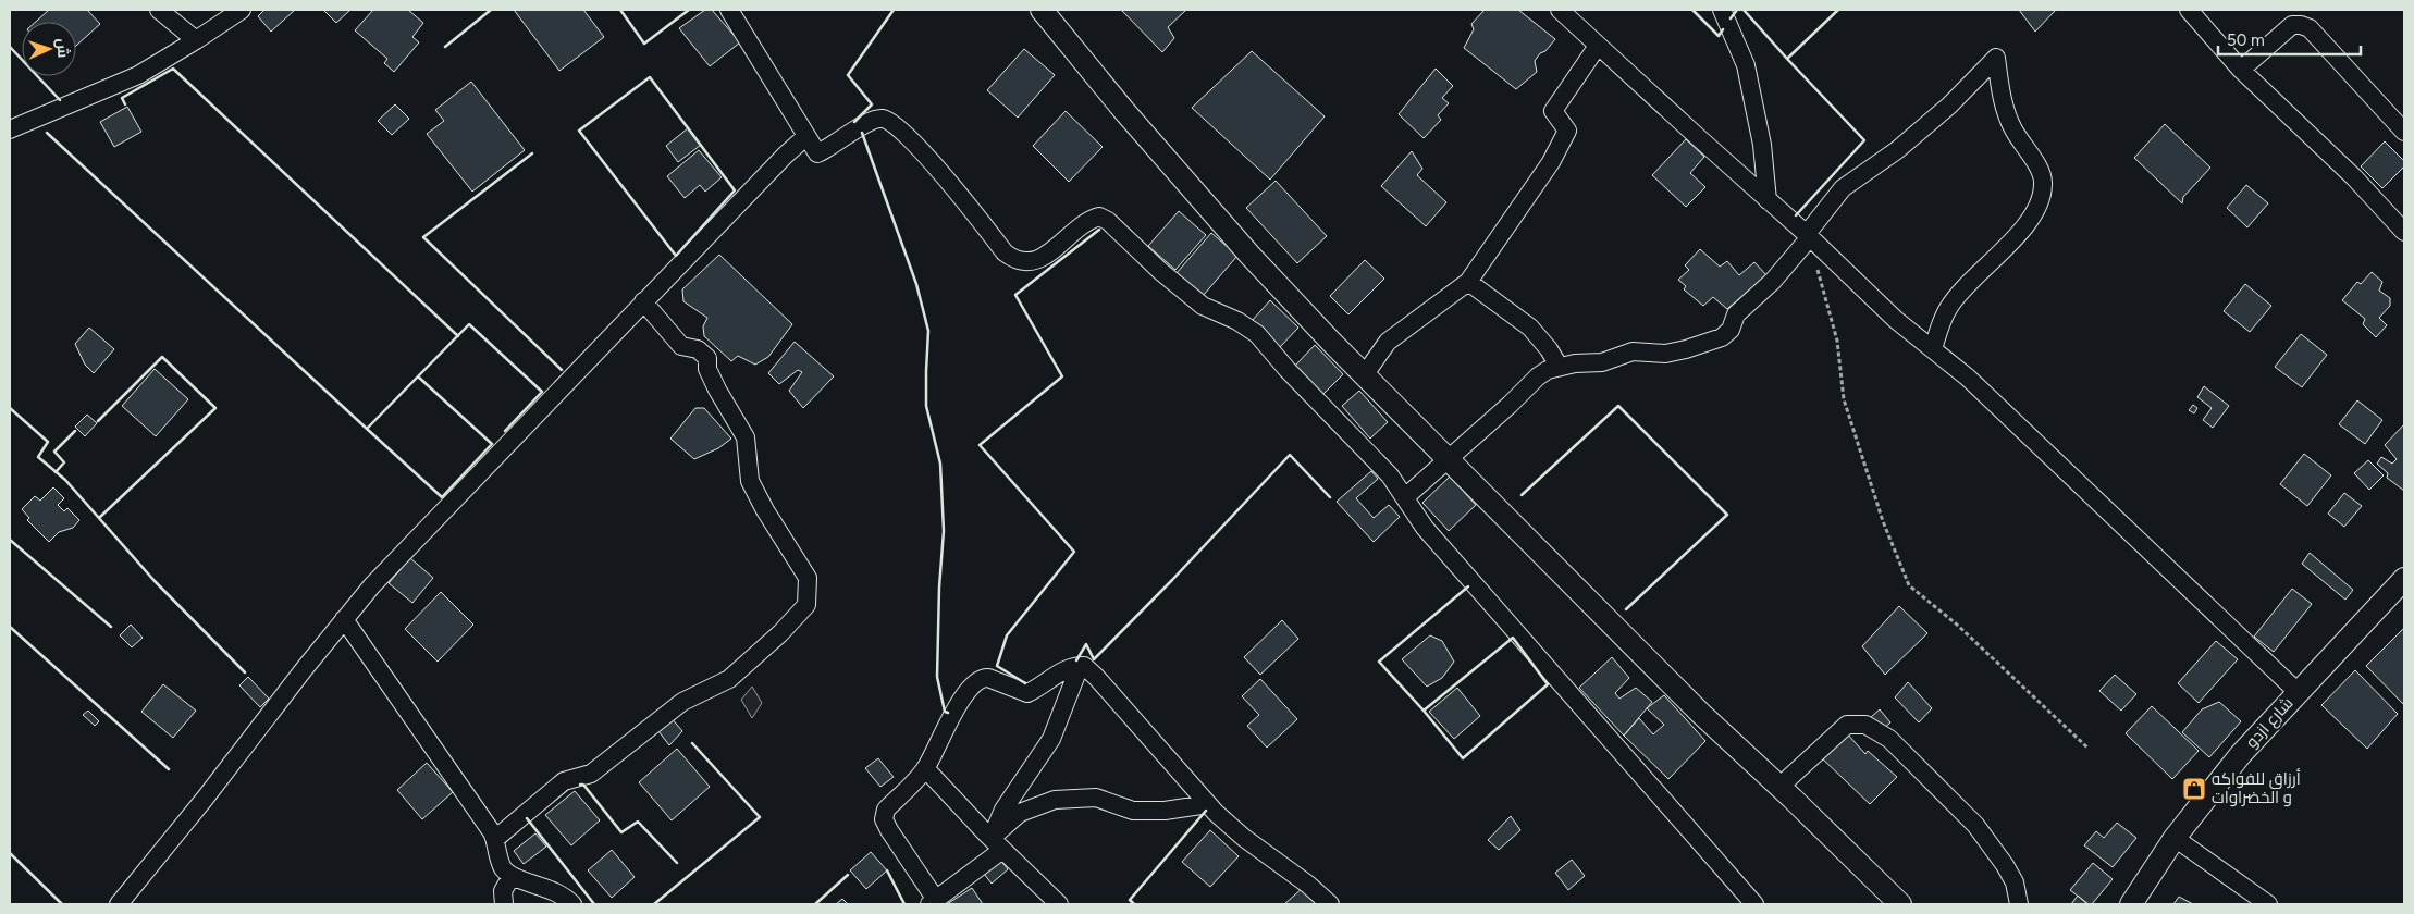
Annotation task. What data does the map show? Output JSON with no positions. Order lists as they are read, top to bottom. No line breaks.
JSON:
{"streets":{"street":["شارع ازدو"]},"places":{"shop":["أرزاق للفواكه و الخضراوات"]},"scale_bar":"50 m","north":"right"}
